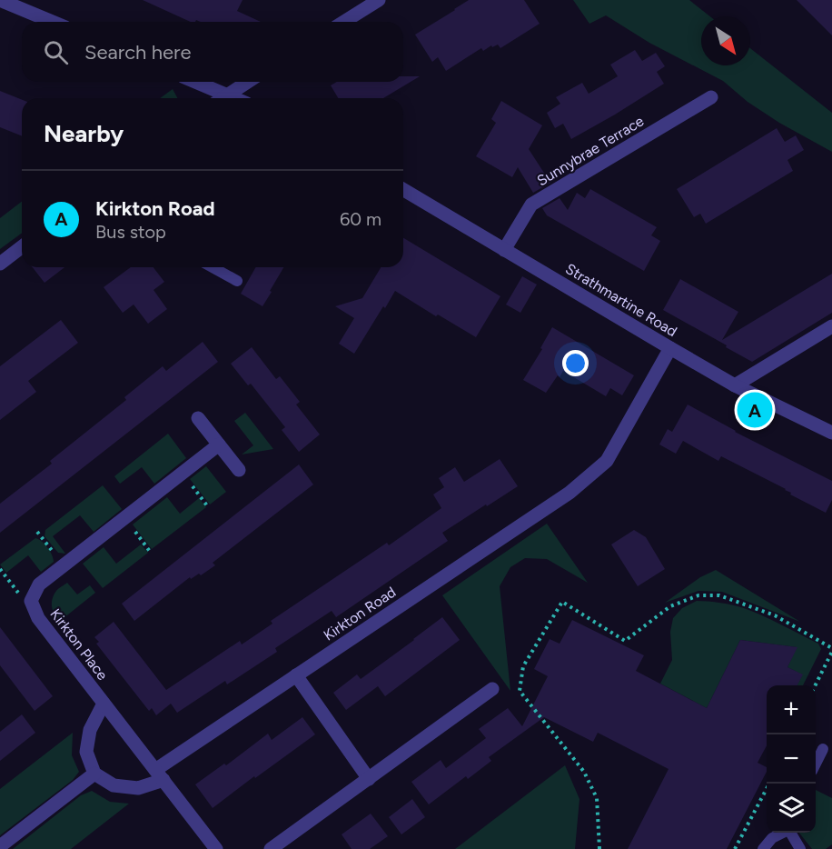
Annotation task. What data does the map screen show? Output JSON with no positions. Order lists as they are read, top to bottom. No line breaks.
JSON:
{"streets":{"street":["Sunnybrae Terrace","Strathmartine Road","Kirkton Road","Kirkton Place"]},"crossings":[["Sunnybrae Terrace","Strathmartine Road"],["Strathmartine Road","Kirkton Road"],["Kirkton Road","Kirkton Place"]],"north":"bottom right","page":{"search":"Search here","heading":"Nearby","list":[{"mark":"A","name":"Kirkton Road","note":"Bus stop","value":"60 m"}],"pins":"A","map_buttons":["+","−"]}}
